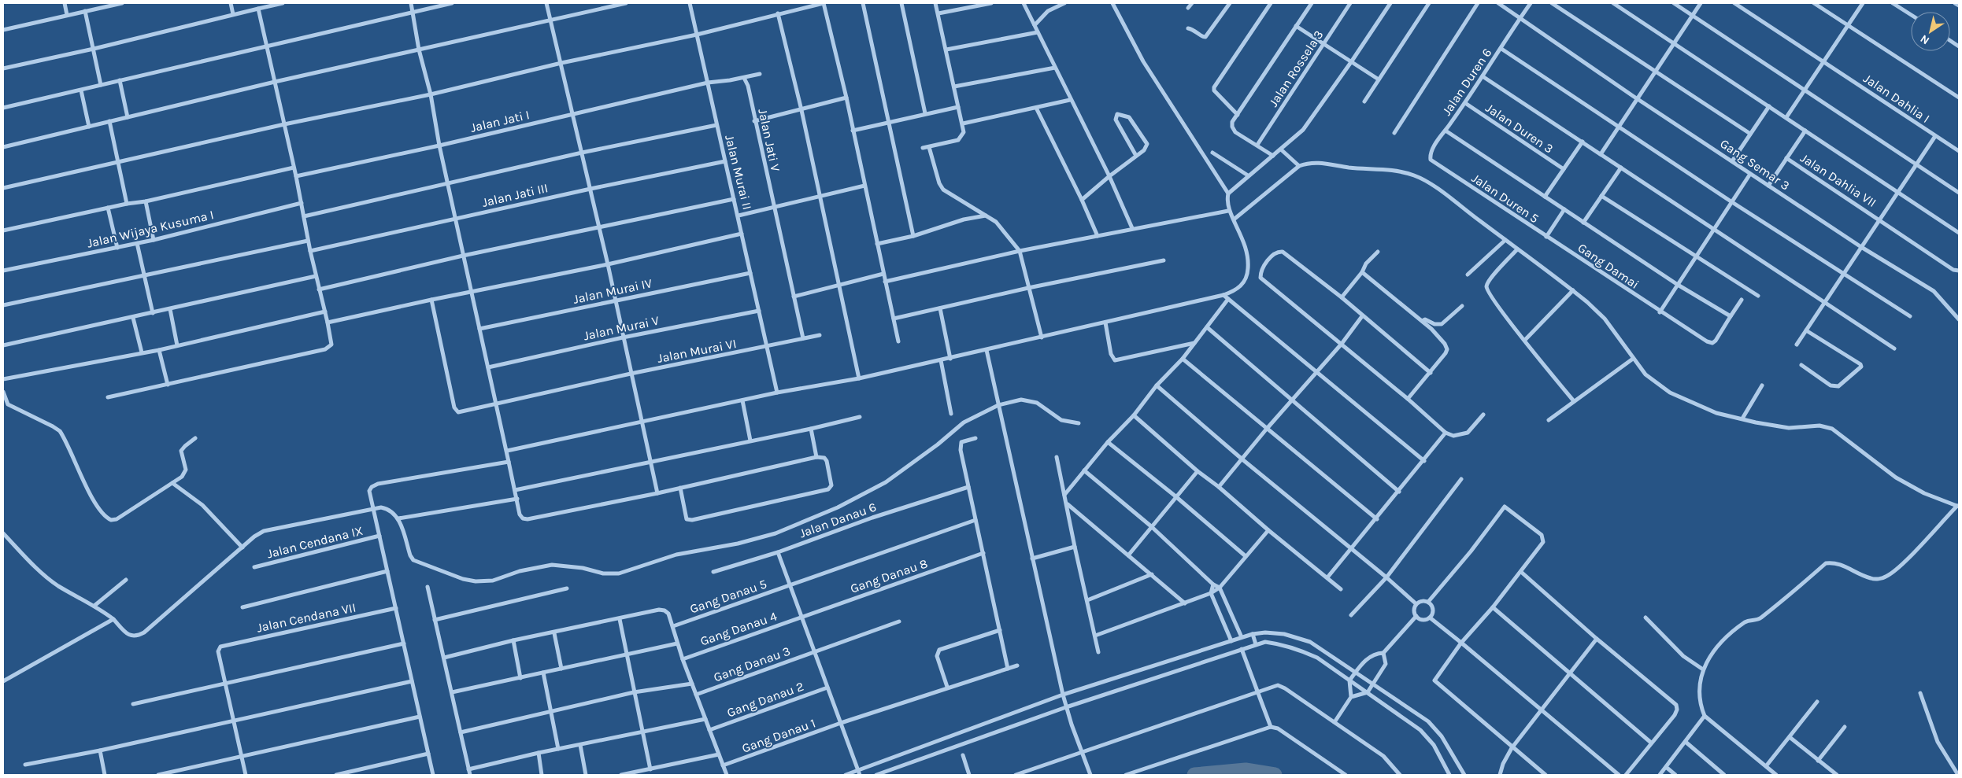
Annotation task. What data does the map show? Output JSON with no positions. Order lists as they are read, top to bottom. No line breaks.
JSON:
{"streets":{"street":["Jalan Rossela 3","Jalan Duren 6","Jalan Dahlia I","Jalan Jati I","Jalan Duren 3","Jalan Jati V","Gang Semar 3","Jalan Murai II","Jalan Dahlia VII","Jalan Jati III","Jalan Duren 5","Jalan Wijaya Kusuma I","Gang Damai","Jalan Murai IV","Jalan Murai V","Jalan Murai VI","Jalan Danau 6","Jalan Cendana IX","Gang Danau 8","Gang Danau 5","Jalan Cendana VII","Gang Danau 4","Gang Danau 3","Gang Danau 2","Gang Danau 1"]},"crossings":[["Jalan Duren 6","Jalan Duren 3"],["Jalan Duren 6","Gang Semar 3"],["Jalan Duren 6","Jalan Duren 5"],["Jalan Jati I","Jalan Jati V"],["Jalan Jati I","Jalan Murai II"],["Jalan Jati V","Jalan Murai VI"],["Jalan Murai II","Jalan Jati III"],["Jalan Murai II","Jalan Murai IV"],["Jalan Murai II","Jalan Murai V"],["Jalan Murai II","Jalan Murai VI"],["Jalan Duren 5","Gang Damai"],["Gang Danau 8","Gang Danau 4"]],"north":"bottom left"}
